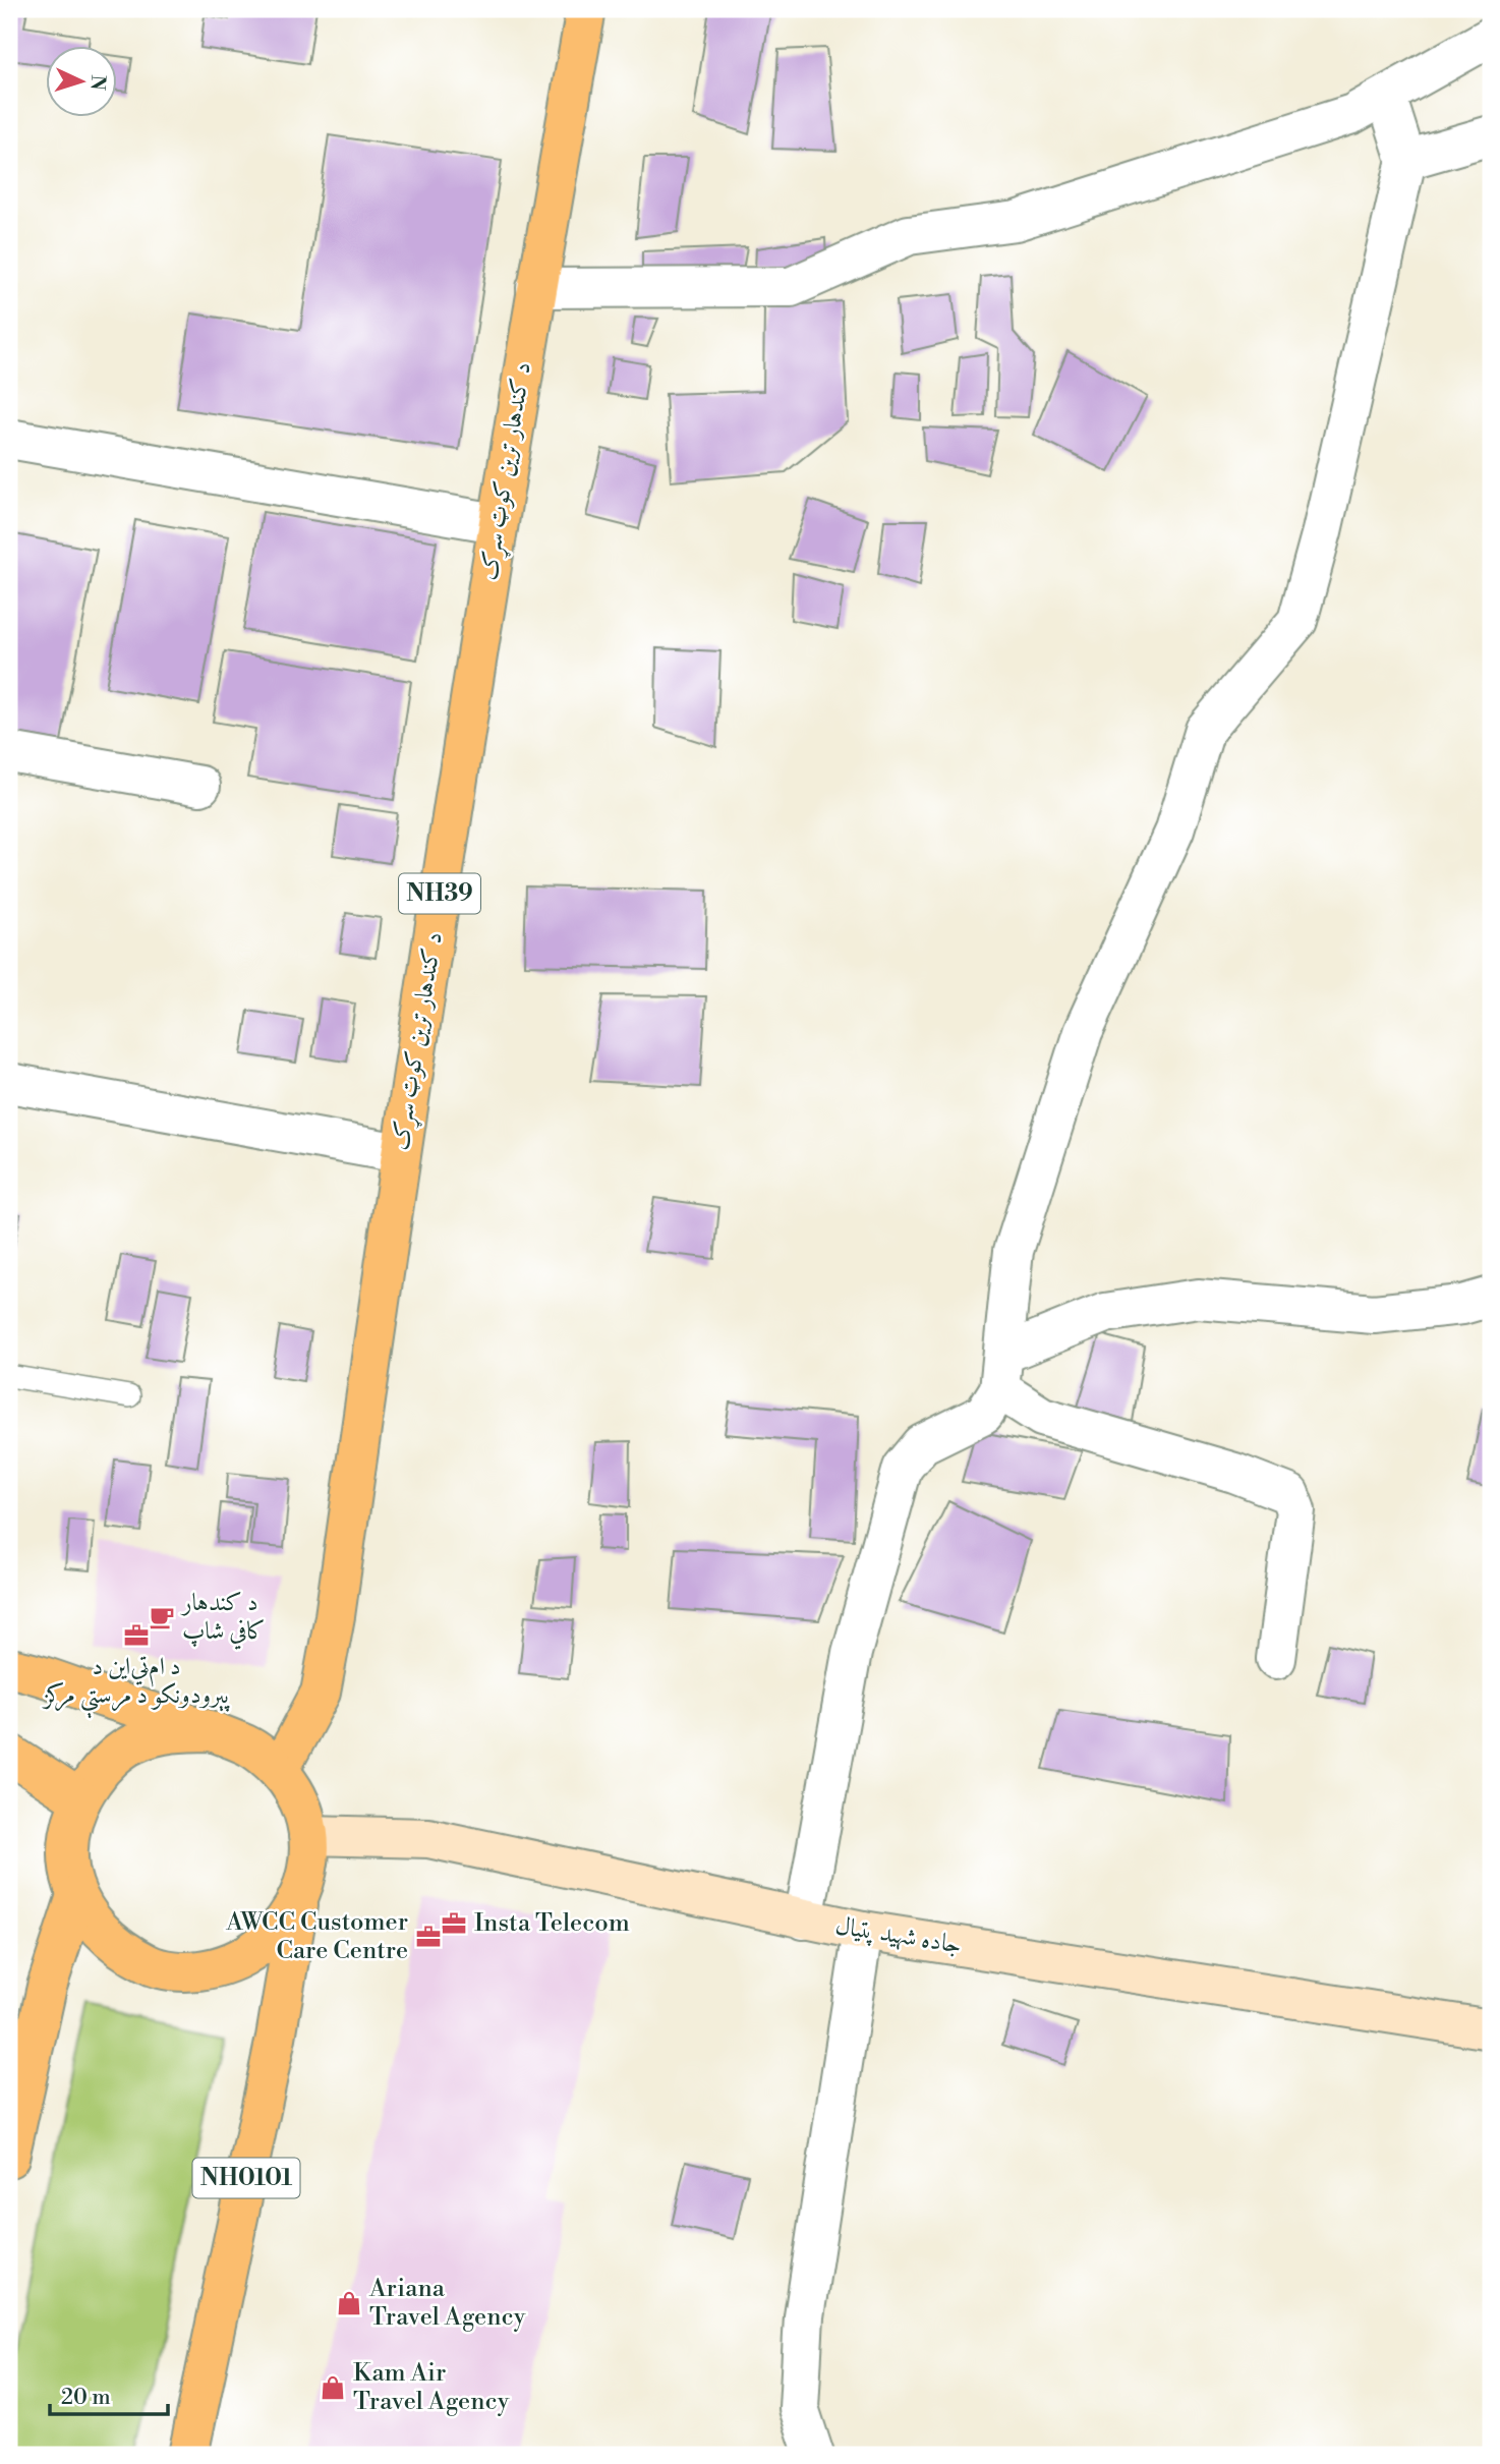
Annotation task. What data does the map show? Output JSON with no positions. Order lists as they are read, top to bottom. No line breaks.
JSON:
{"streets":{"main road":["د کندهار ترين کوټ سړک","NH39","NH0101"],"street":["جاده شهید پتیال"]},"crossings":[["د کندهار ترين کوټ سړک","جاده شهید پتیال"],["د کندهار ترين کوټ سړک","NH0101"],["جاده شهید پتیال","NH0101"]],"places":{"cafe":["د کندهار کافي شاپ"],"office":["د ام‌ټي‌اين د پېرودونکو د مرستې مرکز","Insta Telecom","AWCC Customer Care Centre"],"shop":["Ariana Travel Agency","Kam Air Travel Agency"]},"scale_bar":"20 m","north":"right"}
